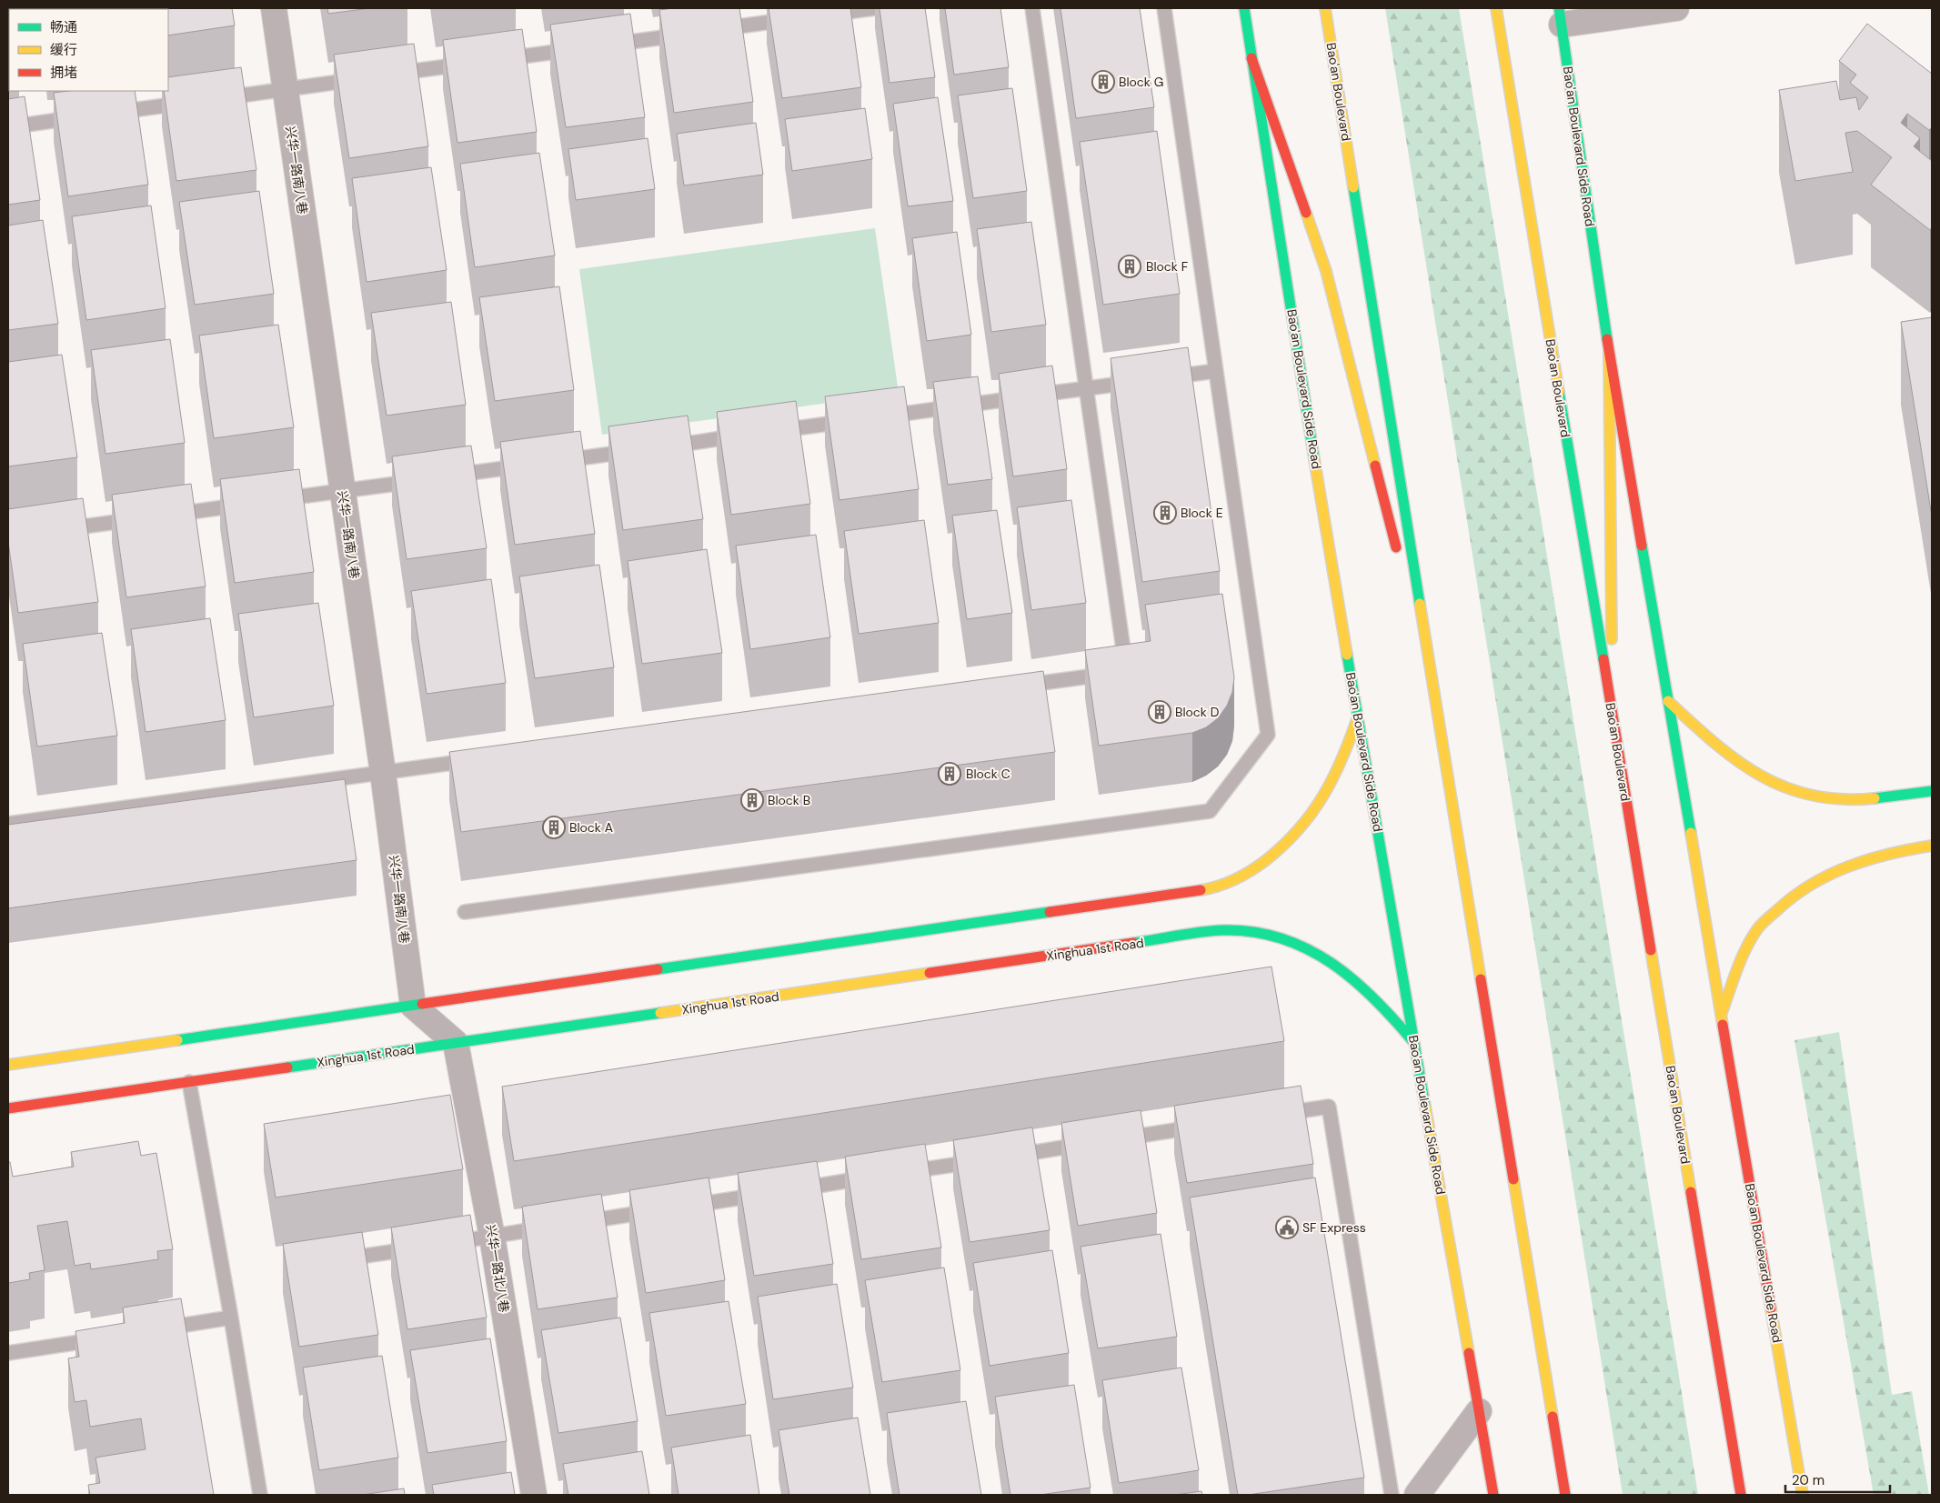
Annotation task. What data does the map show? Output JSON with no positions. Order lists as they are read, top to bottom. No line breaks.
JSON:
{"streets":{"main road":["Bao'an Boulevard","Bao'an Boulevard Side Road","Xinghua 1st Road"],"street":["兴华一路南八巷","兴华一路北八巷"]},"crossings":[["Bao'an Boulevard Side Road","Xinghua 1st Road"],["Xinghua 1st Road","兴华一路北八巷"]],"places":{"building":["Block G","Block F","Block E","Block D","Block C","Block B","Block A"],"public building":["SF Express"]},"legend":["畅通","缓行","拥堵"],"scale_bar":"20 m"}
